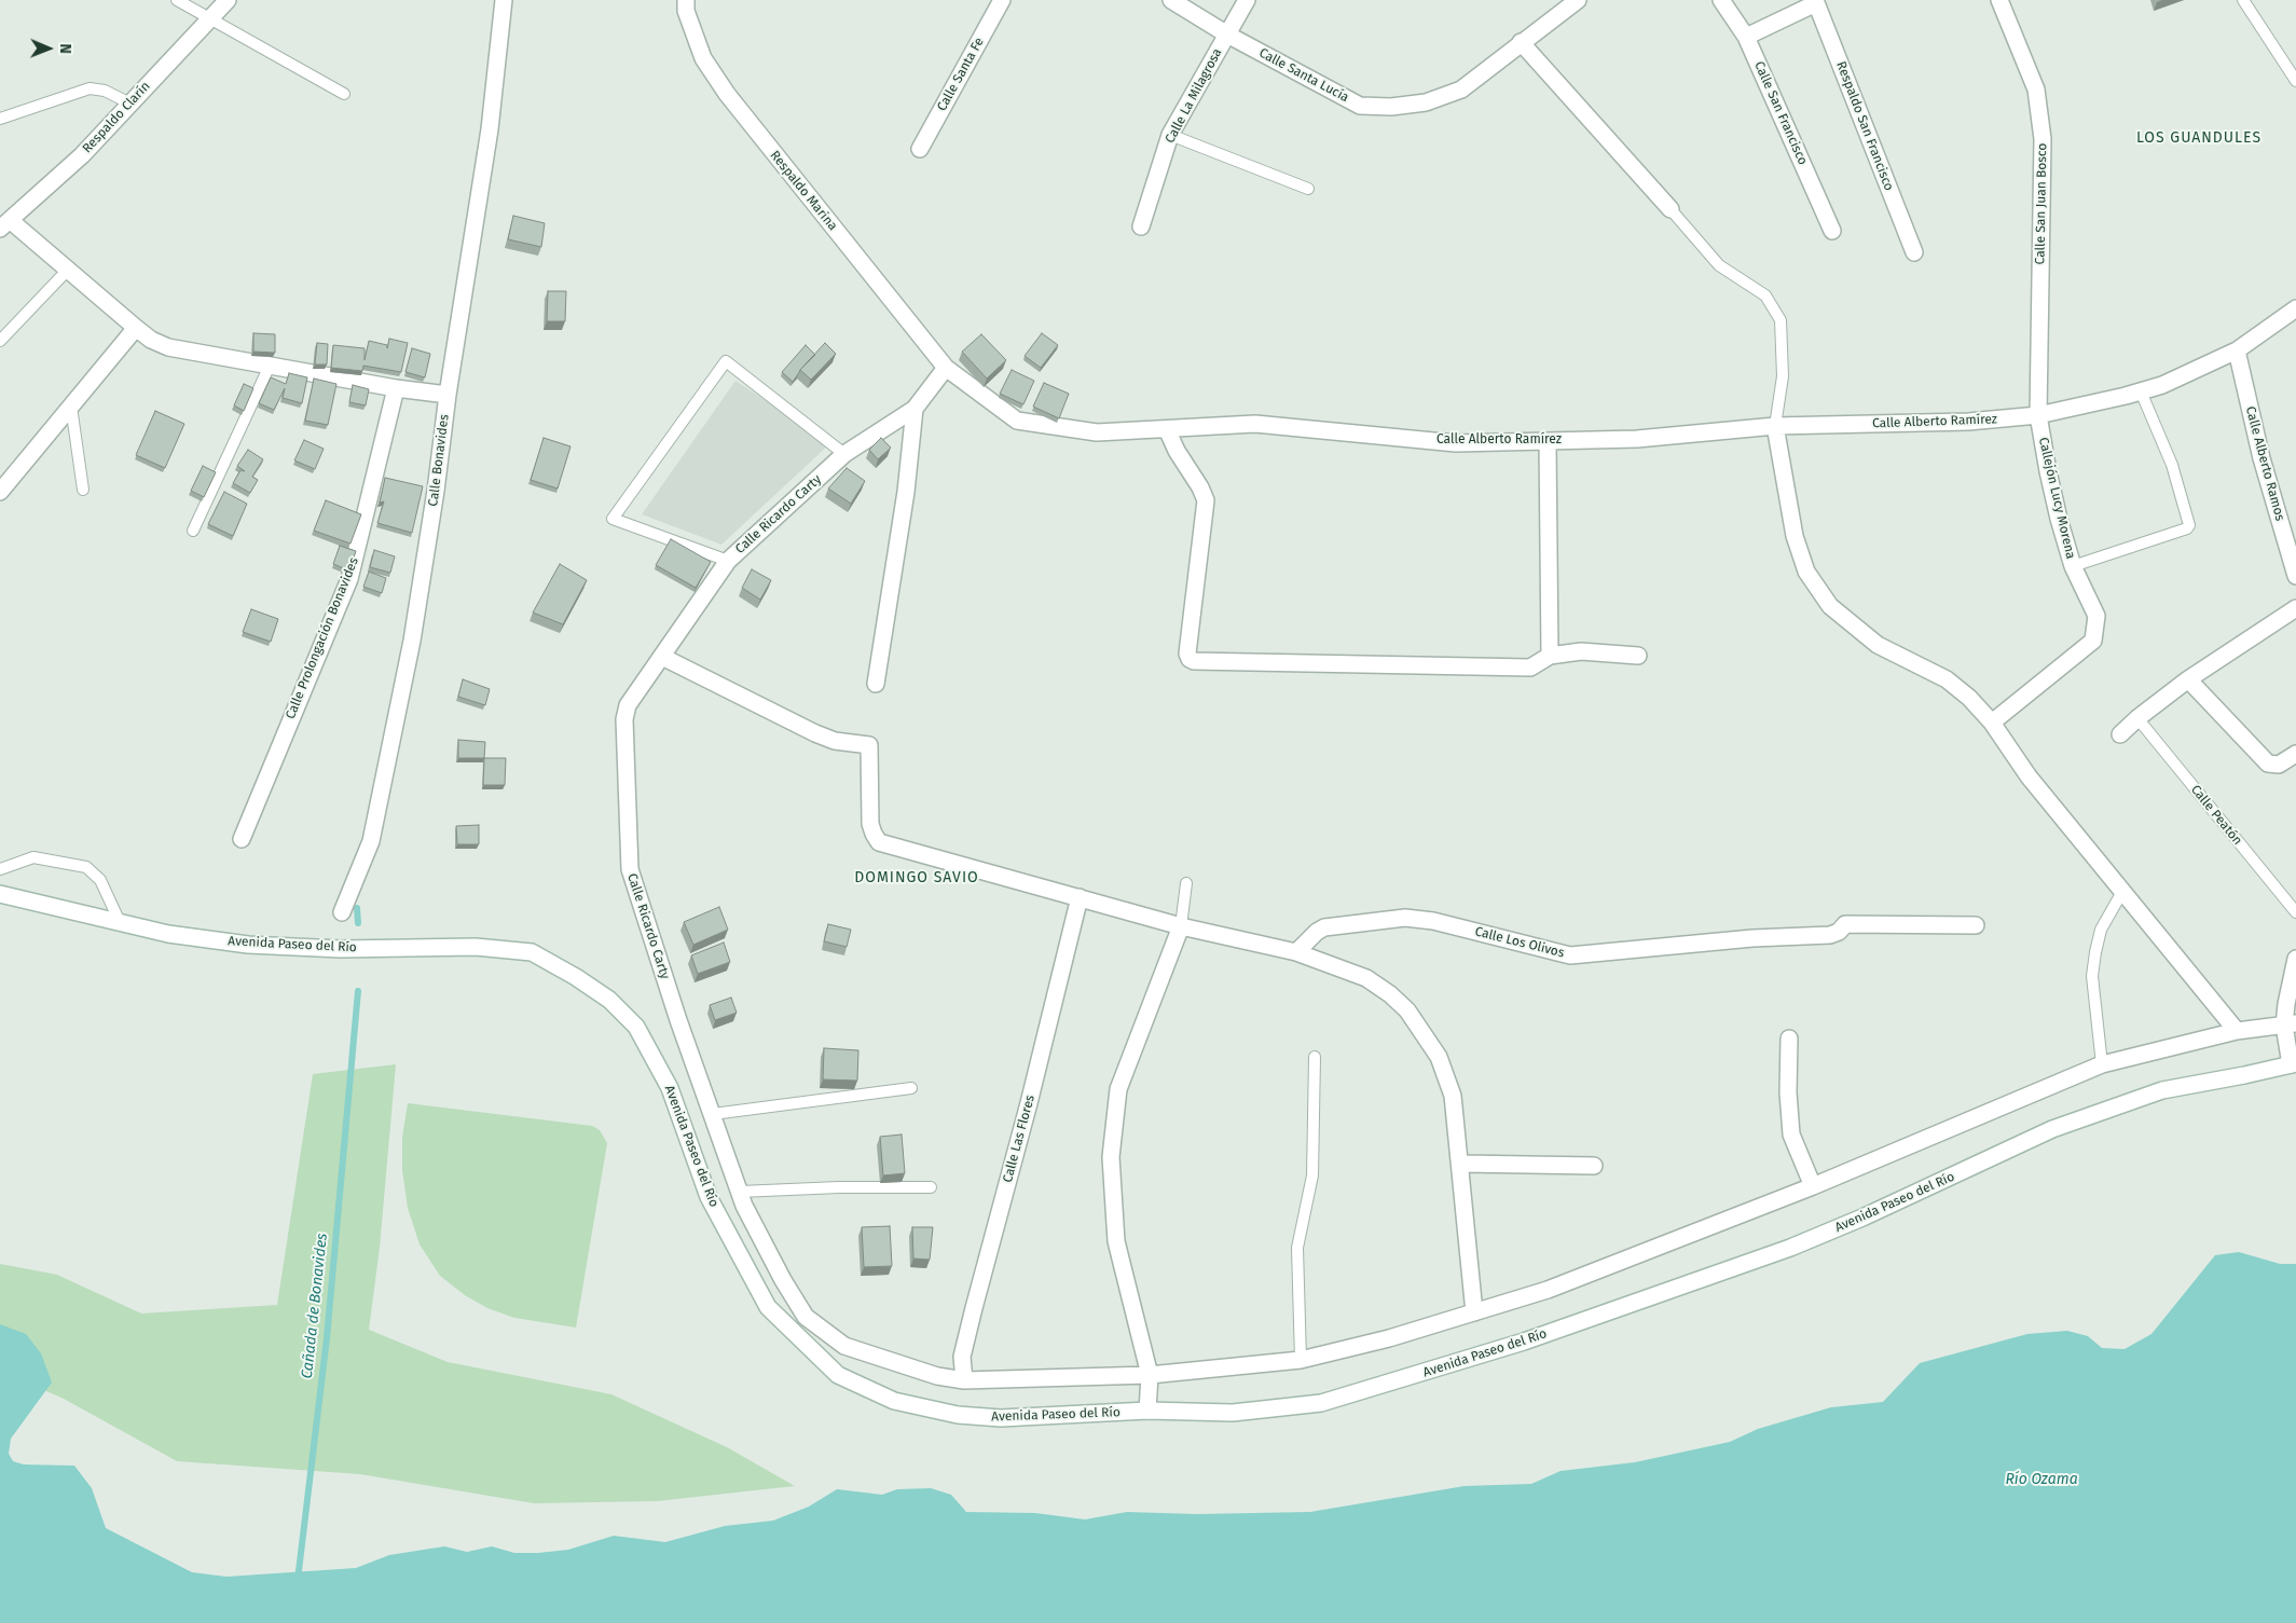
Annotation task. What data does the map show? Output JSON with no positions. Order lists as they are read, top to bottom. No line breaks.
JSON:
{"streets":{"street":["Calle Santa Fe","Calle Santa Lucía","Calle La Milagrosa","Calle San Francisco","Respaldo Clarín","Respaldo San Francisco","Respaldo Marina","Calle San Juan Bosco","Calle Alberto Ramírez","Calle Bonavides","Calle Alberto Ramos","Callejón Lucy Morena","Calle Ricardo Carty","Calle Prolongación Bonavides","Calle Los Olivos","Avenida Paseo del Río","Calle Las Flores"],"lane":["Calle Peatón"]},"crossings":[["Calle Santa Lucía","Calle La Milagrosa"],["Respaldo Marina","Calle Alberto Ramírez"],["Respaldo Marina","Calle Ricardo Carty"],["Calle San Juan Bosco","Calle Alberto Ramírez"],["Calle San Juan Bosco","Callejón Lucy Morena"],["Calle Alberto Ramírez","Calle Alberto Ramos"],["Calle Alberto Ramírez","Callejón Lucy Morena"],["Calle Alberto Ramírez","Calle Ricardo Carty"],["Calle Ricardo Carty","Calle Las Flores"]],"districts":["LOS GUANDULES","DOMINGO SAVIO"],"water":["Cañada de Bonavides","Río Ozama"],"north":"right"}
